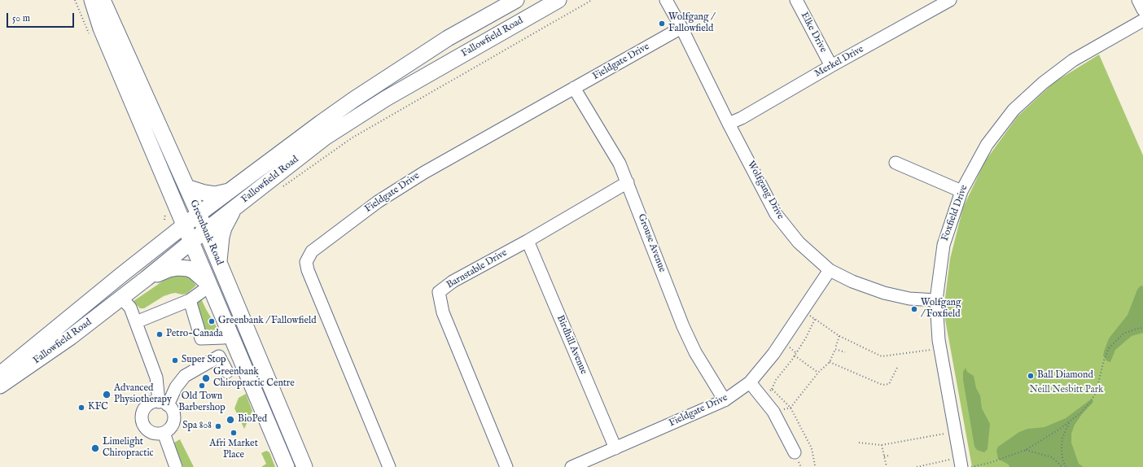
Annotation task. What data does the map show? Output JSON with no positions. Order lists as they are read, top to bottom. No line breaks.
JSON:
{"streets":{"main road":["Fallowfield Road","Greenbank Road"],"street":["Elke Drive","Fieldgate Drive","Merkel Drive","Wolfgang Drive","Foxfield Drive","Grouse Avenue","Barnstable Drive","Birdhill Avenue"]},"crossings":[["Elke Drive","Merkel Drive"],["Fallowfield Road","Greenbank Road"],["Fieldgate Drive","Wolfgang Drive"],["Fieldgate Drive","Grouse Avenue"],["Fieldgate Drive","Birdhill Avenue"],["Merkel Drive","Wolfgang Drive"],["Wolfgang Drive","Foxfield Drive"],["Grouse Avenue","Barnstable Drive"],["Barnstable Drive","Birdhill Avenue"]],"parks":["Neill Nesbitt Park"],"places":["Wolfgang / Fallowfield","Wolfgang / Foxfield","Greenbank / Fallowfield","Petro-Canada","Super Stop","Ball Diamond","Greenbank Chiropractic Centre","Old Town Barbershop","Advanced Physiotherapy","KFC","BioPed","Spa 808","Afri Market Place","Limelight Chiropractic"],"scale_bar":"50 m"}
